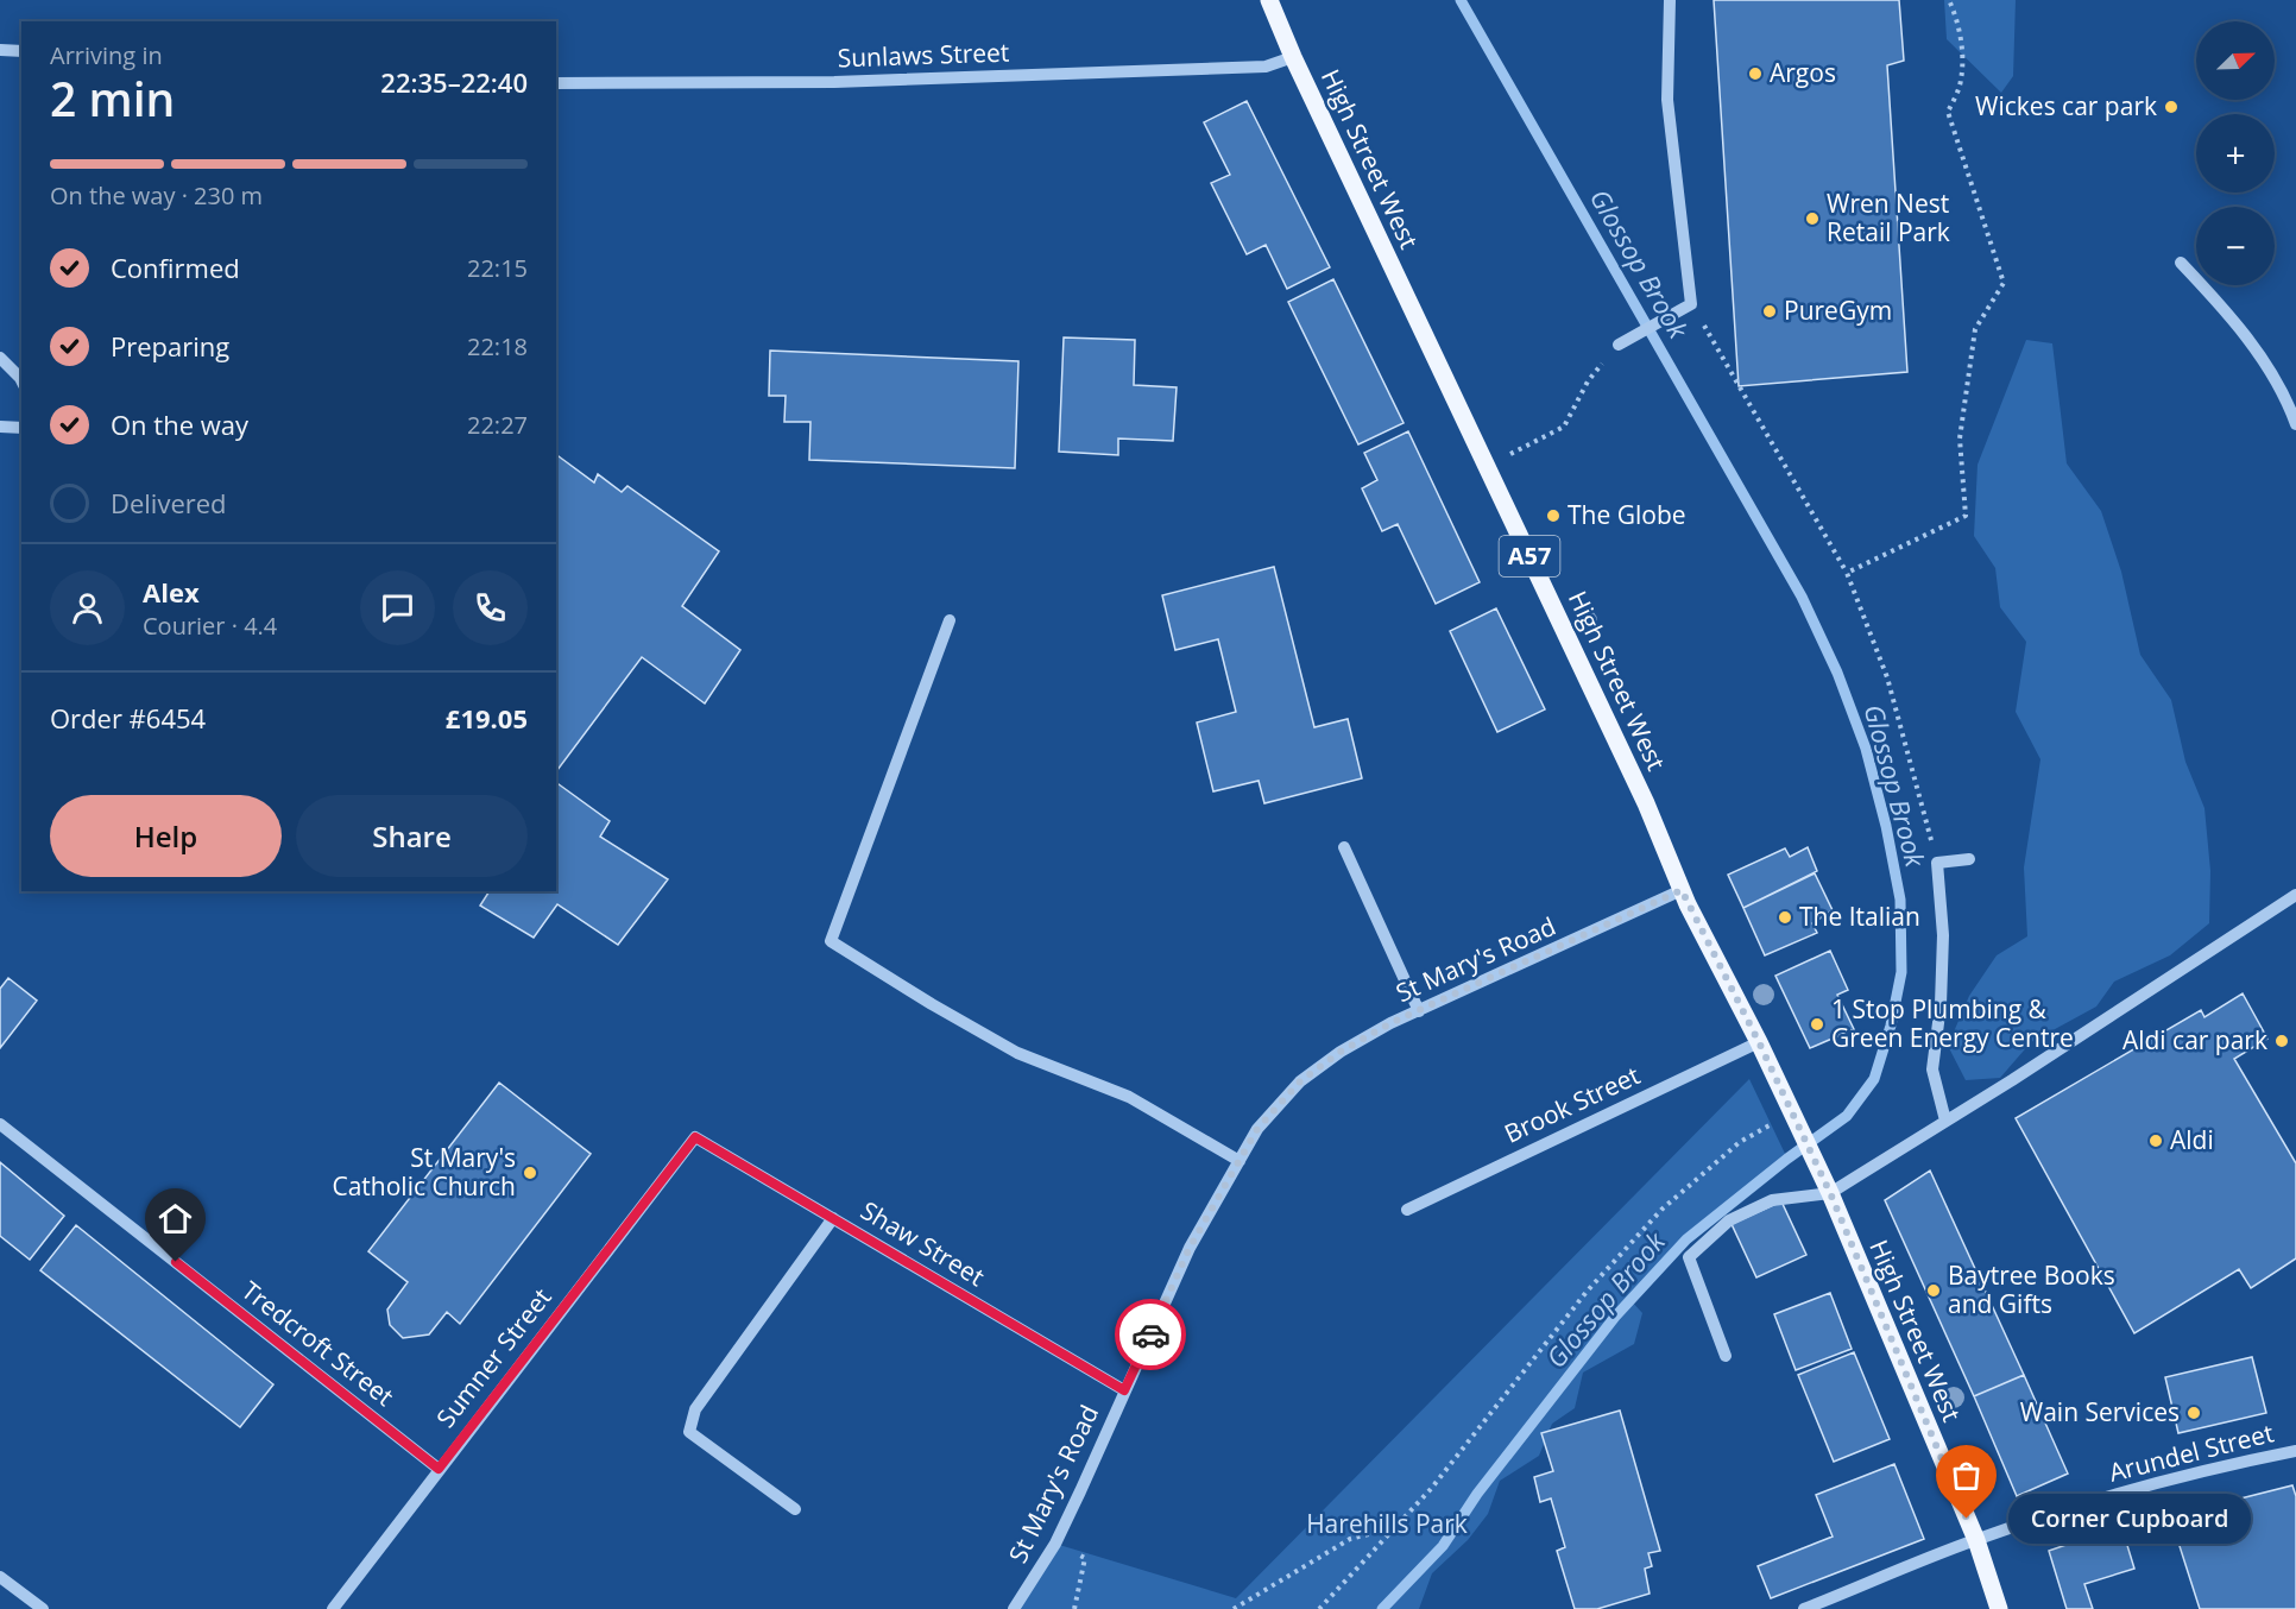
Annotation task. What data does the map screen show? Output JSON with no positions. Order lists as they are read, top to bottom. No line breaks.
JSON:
{"streets":{"main road":["High Street West","A57"],"street":["Sunlaws Street","St Mary's Road","Brook Street","Shaw Street","Tredcroft Street","Sumner Street","Arundel Street"]},"crossings":[["Sunlaws Street","High Street West"],["High Street West","A57"],["High Street West","St Mary's Road"],["High Street West","Brook Street"],["High Street West","Arundel Street"],["St Mary's Road","Shaw Street"],["Shaw Street","Sumner Street"],["Tredcroft Street","Sumner Street"]],"water":["Glossop Brook"],"parks":["Harehills Park"],"places":["Argos","Wickes car park","Wren Nest Retail Park","PureGym","The Globe","The Italian","1 Stop Plumbing & Green Energy Centre","Aldi car park","Aldi","St Mary's Catholic Church","Baytree Books and Gifts","Wain Services","Corner Cupboard"],"north":"top right","page":{"map_buttons":["+","−"],"heading":["2 min","Arriving in","22:35–22:40"],"panel":["Alex","Courier · 4.4","Order #6454","£19.05"],"bar":"On the way · 230 m","list":[["Confirmed","22:15"],["Preparing","22:18"],["On the way","22:27"],"Delivered"],"buttons":["Help","Share"],"bubble":"Corner Cupboard"}}
